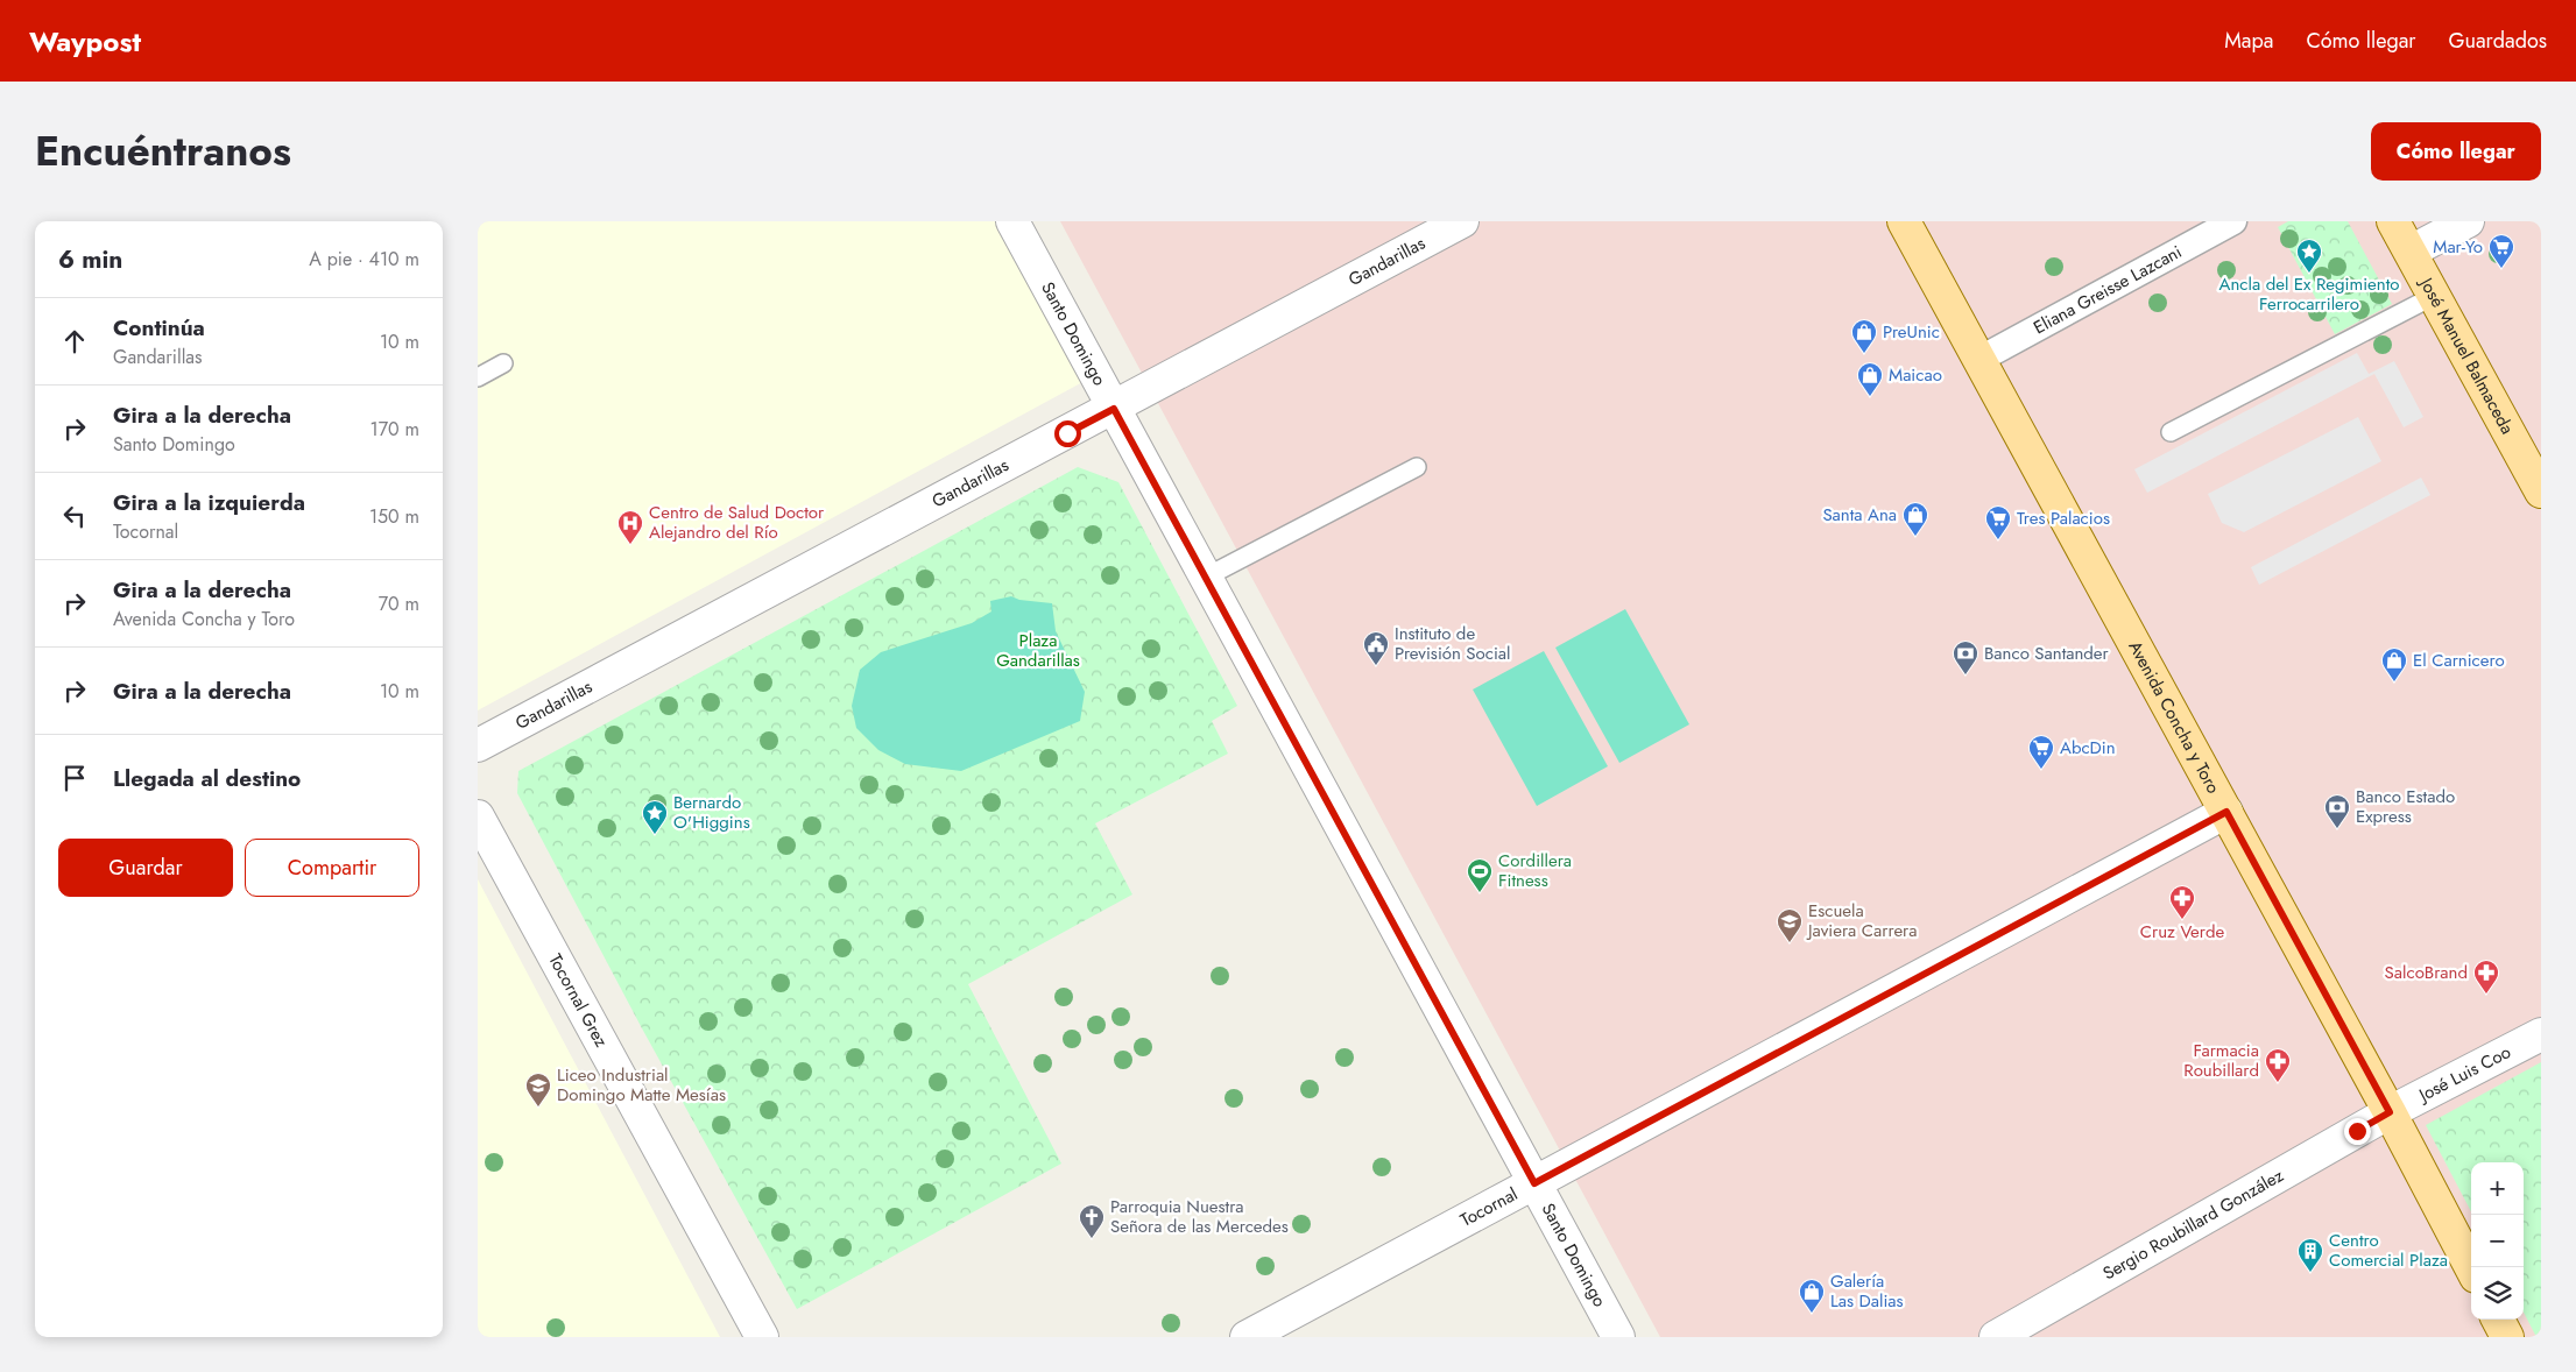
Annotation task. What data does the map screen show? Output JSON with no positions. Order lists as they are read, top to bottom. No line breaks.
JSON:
{"streets":{"main road":["José Manuel Balmaceda","Avenida Concha y Toro"],"street":["Gandarillas","Eliana Greisse Lazcani","Santo Domingo","Tocornal Grez","José Luis Coo","Tocornal","Sergio Roubillard González"]},"crossings":[["Gandarillas","Santo Domingo"],["Eliana Greisse Lazcani","Avenida Concha y Toro"],["Santo Domingo","Tocornal"],["Avenida Concha y Toro","José Luis Coo"],["Avenida Concha y Toro","Tocornal"],["Avenida Concha y Toro","Sergio Roubillard González"],["José Luis Coo","Sergio Roubillard González"]],"parks":["Plaza Gandarillas"],"places":{"supermarket":["Mar-Yo","Tres Palacios","AbcDin"],"place":["Ancla del Ex Regimiento Ferrocarrilero","Bernardo O'Higgins"],"shop":["PreUnic","Maicao","Santa Ana","El Carnicero","Galería Las Dalias"],"hospital":["Centro de Salud Doctor Alejandro del Río"],"public building":["Instituto de Previsión Social"],"bank":["Banco Santander","Banco Estado Express"],"sports":["Cordillera Fitness"],"pharmacy":["Cruz Verde","SalcoBrand","Farmacia Roubillard"],"school or university":["Escuela Javiera Carrera","Liceo Industrial Domingo Matte Mesías"],"church":["Parroquia Nuestra Señora de las Mercedes"],"building":["Centro Comercial Plaza"]},"page":{"header":"Waypost","nav":["Mapa","Cómo llegar","Guardados"],"title":"Encuéntranos","buttons":["Cómo llegar",["Guardar","Compartir"]],"heading":["6 min","A pie · 410 m"],"list":[["Continúa","Gandarillas","10 m"],["Gira a la derecha","Santo Domingo","170 m"],["Gira a la izquierda","Tocornal","150 m"],["Gira a la derecha","Avenida Concha y Toro","70 m"],["Gira a la derecha","10 m"],"Llegada al destino"],"map_buttons":["+","−"]}}
